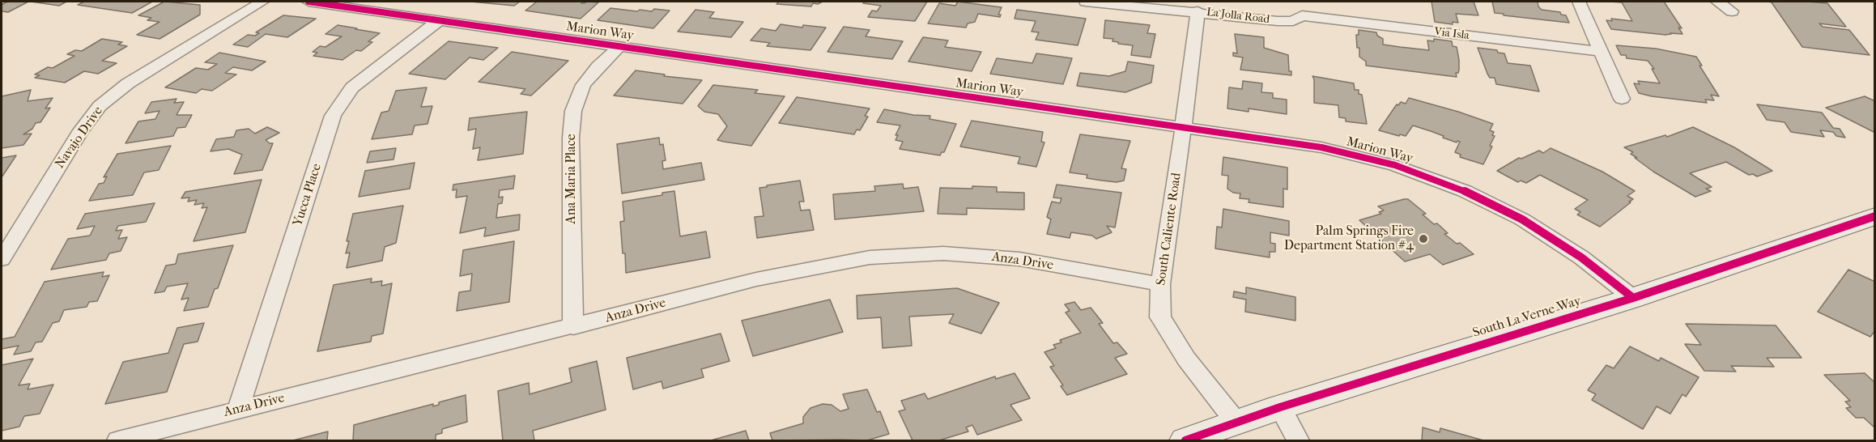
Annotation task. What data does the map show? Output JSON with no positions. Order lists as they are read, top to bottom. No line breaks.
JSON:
{"streets":{"street":["La Jolla Road","Marion Way","Via Isla","Navajo Drive","Ana Maria Place","Yucca Place","South Caliente Road","Anza Drive","South La Verne Way"]},"crossings":[["La Jolla Road","Via Isla"],["La Jolla Road","South Caliente Road"],["Marion Way","Ana Maria Place"],["Marion Way","Yucca Place"],["Marion Way","South Caliente Road"],["Marion Way","South La Verne Way"],["Ana Maria Place","Anza Drive"],["Yucca Place","Anza Drive"],["South Caliente Road","Anza Drive"],["South Caliente Road","South La Verne Way"]],"places":["Palm Springs Fire Department Station #4"]}
